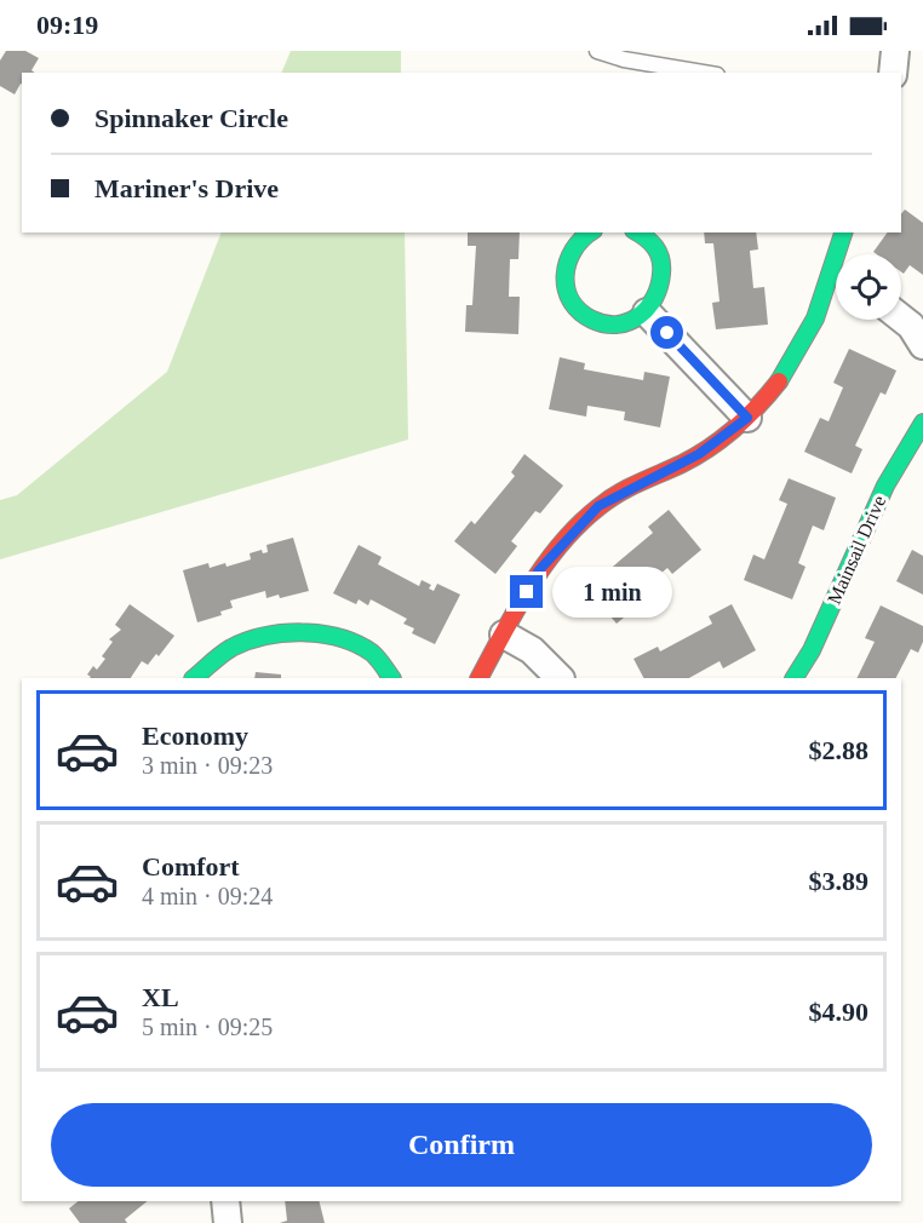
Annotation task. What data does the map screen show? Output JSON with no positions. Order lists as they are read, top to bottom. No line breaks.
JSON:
{"streets":{"street":["Mainsail Drive"]},"page":{"status":"09:19","banner":["Spinnaker Circle","Mariner's Drive"],"bubble":"1 min","list":[{"name":"Economy","note":"3 min · 09:23","value":"$2.88"},{"name":"Comfort","note":"4 min · 09:24","value":"$3.89"},{"name":"XL","note":"5 min · 09:25","value":"$4.90"}],"buttons":"Confirm"}}
